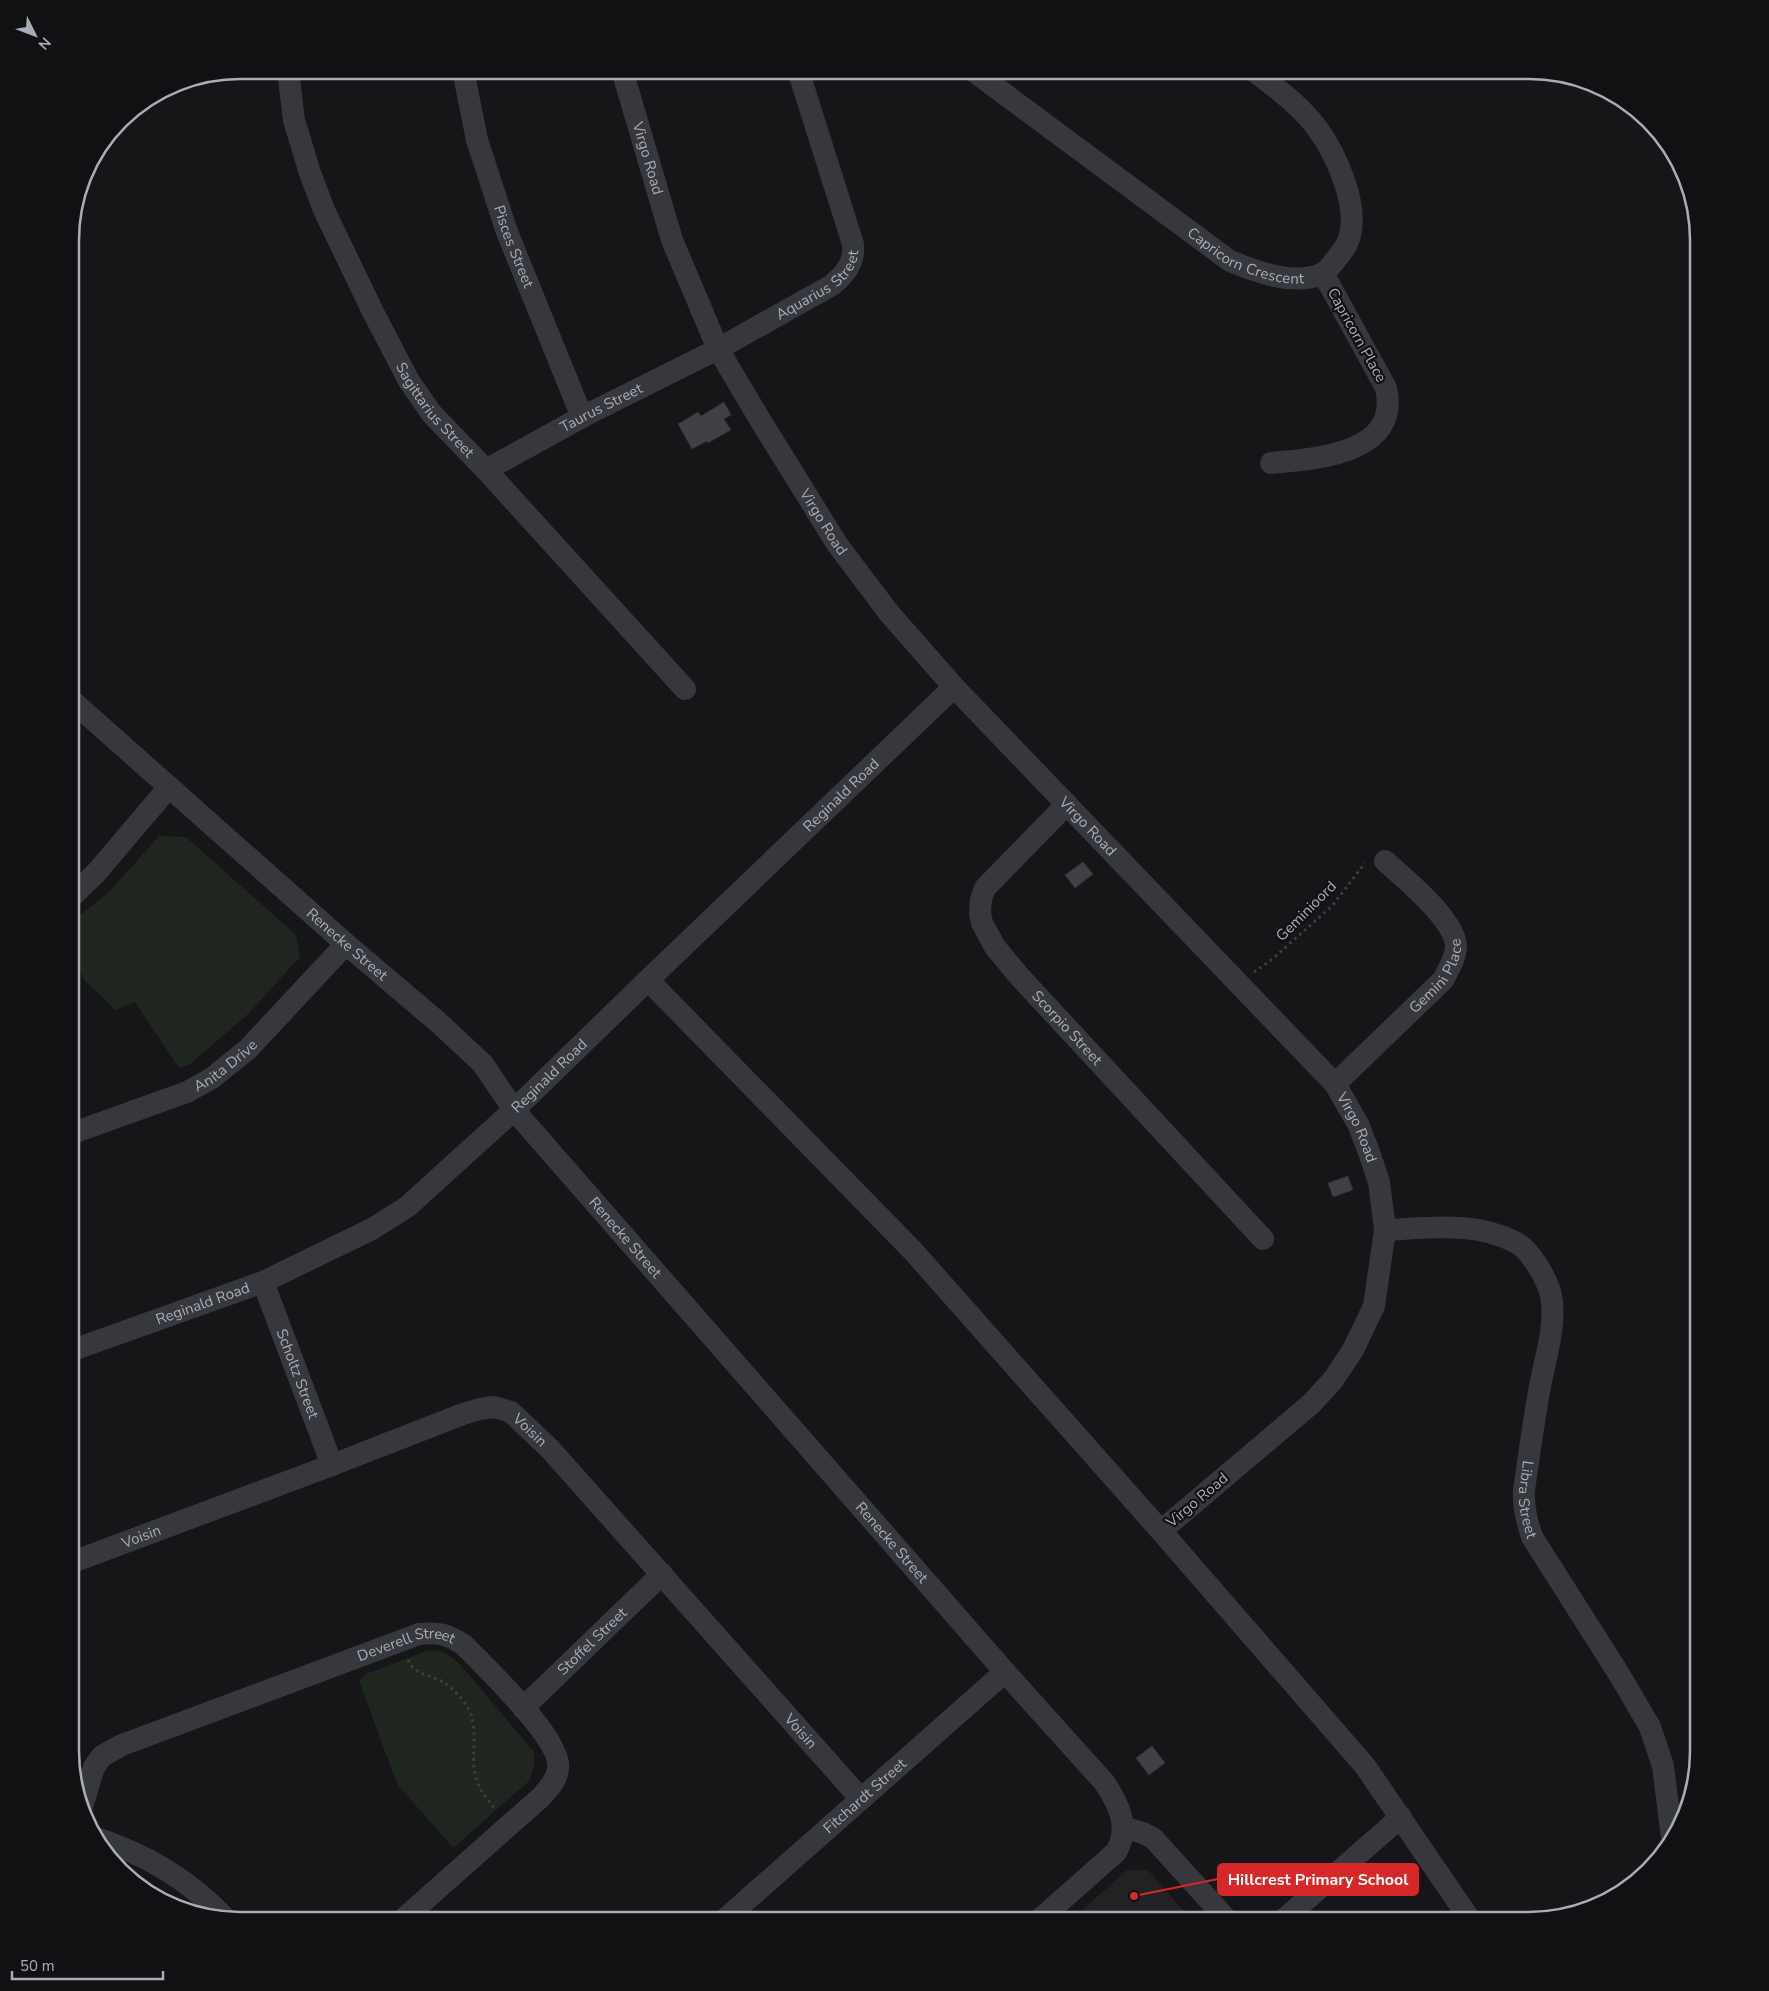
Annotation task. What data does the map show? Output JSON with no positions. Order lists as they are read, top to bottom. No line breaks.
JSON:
{"streets":{"street":["Virgo Road","Pisces Street","Capricorn Crescent","Aquarius Street","Capricorn Place","Taurus Street","Sagittarius Street","Reginald Road","Renecke Street","Gemini Place","Scorpio Street","Anita Drive","Scholtz Street","Voisin","Libra Street","Stoffel Street","Deverell Street","Fitchardt Street"],"path":["Geminioord"]},"crossings":[["Virgo Road","Aquarius Street"],["Virgo Road","Taurus Street"],["Virgo Road","Reginald Road"],["Virgo Road","Geminioord"],["Virgo Road","Gemini Place"],["Virgo Road","Scorpio Street"],["Virgo Road","Libra Street"],["Pisces Street","Taurus Street"],["Capricorn Crescent","Capricorn Place"],["Aquarius Street","Taurus Street"],["Taurus Street","Sagittarius Street"],["Reginald Road","Renecke Street"],["Reginald Road","Scholtz Street"],["Geminioord","Gemini Place"],["Renecke Street","Anita Drive"],["Renecke Street","Fitchardt Street"],["Scholtz Street","Voisin"],["Voisin","Stoffel Street"],["Voisin","Fitchardt Street"],["Stoffel Street","Deverell Street"]],"places":["Hillcrest Primary School"],"scale_bar":"50 m","north":"bottom right"}
